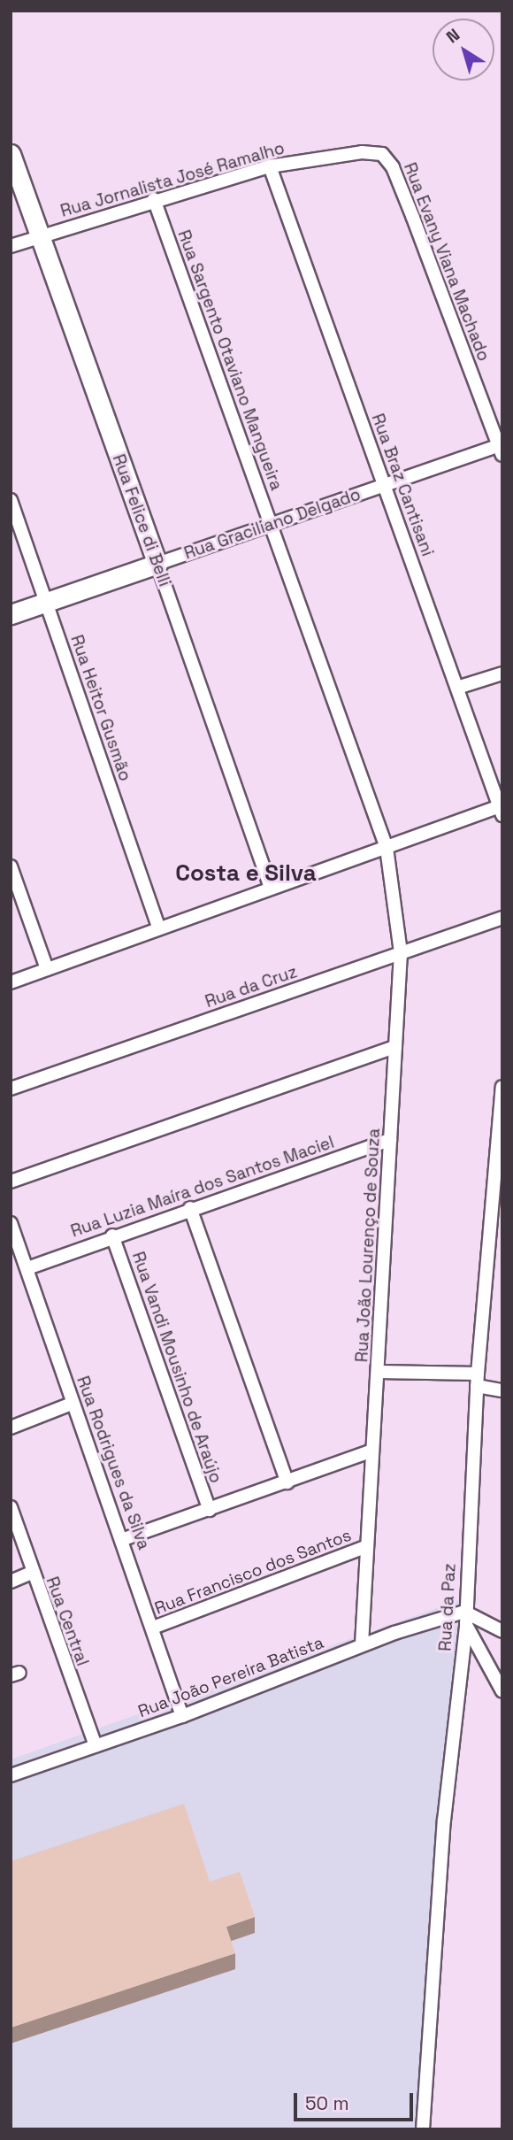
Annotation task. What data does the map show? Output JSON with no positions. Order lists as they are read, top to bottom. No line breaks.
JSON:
{"streets":{"street":["Rua Jornalista José Ramalho","Rua Evany Viana Machado","Rua Sargento Otaviano Mangueira","Rua Braz Cantisani","Rua Felice di Belli","Rua Graciliano Delgado","Rua Heitor Gusmão","Rua da Cruz","Rua Luzia Maíra dos Santos Maciel","Rua João Lourenço de Souza","Rua Vandi Mousinho de Araújo","Rua Rodrigues da Silva","Rua Francisco dos Santos","Rua da Paz","Rua Central","Rua João Pereira Batista"]},"crossings":[["Rua Jornalista José Ramalho","Rua Evany Viana Machado"],["Rua Jornalista José Ramalho","Rua Sargento Otaviano Mangueira"],["Rua Jornalista José Ramalho","Rua Braz Cantisani"],["Rua Jornalista José Ramalho","Rua Felice di Belli"],["Rua Evany Viana Machado","Rua Graciliano Delgado"],["Rua Sargento Otaviano Mangueira","Rua Graciliano Delgado"],["Rua Sargento Otaviano Mangueira","Rua João Lourenço de Souza"],["Rua Braz Cantisani","Rua Graciliano Delgado"],["Rua Felice di Belli","Rua Graciliano Delgado"],["Rua Graciliano Delgado","Rua Heitor Gusmão"],["Rua da Cruz","Rua João Lourenço de Souza"],["Rua Luzia Maíra dos Santos Maciel","Rua João Lourenço de Souza"],["Rua Luzia Maíra dos Santos Maciel","Rua Vandi Mousinho de Araújo"],["Rua Luzia Maíra dos Santos Maciel","Rua Rodrigues da Silva"],["Rua João Lourenço de Souza","Rua Francisco dos Santos"],["Rua João Lourenço de Souza","Rua João Pereira Batista"],["Rua Rodrigues da Silva","Rua Francisco dos Santos"],["Rua Rodrigues da Silva","Rua João Pereira Batista"],["Rua da Paz","Rua João Pereira Batista"],["Rua Central","Rua João Pereira Batista"]],"districts":["Costa e Silva"],"scale_bar":"50 m","north":"top left"}
